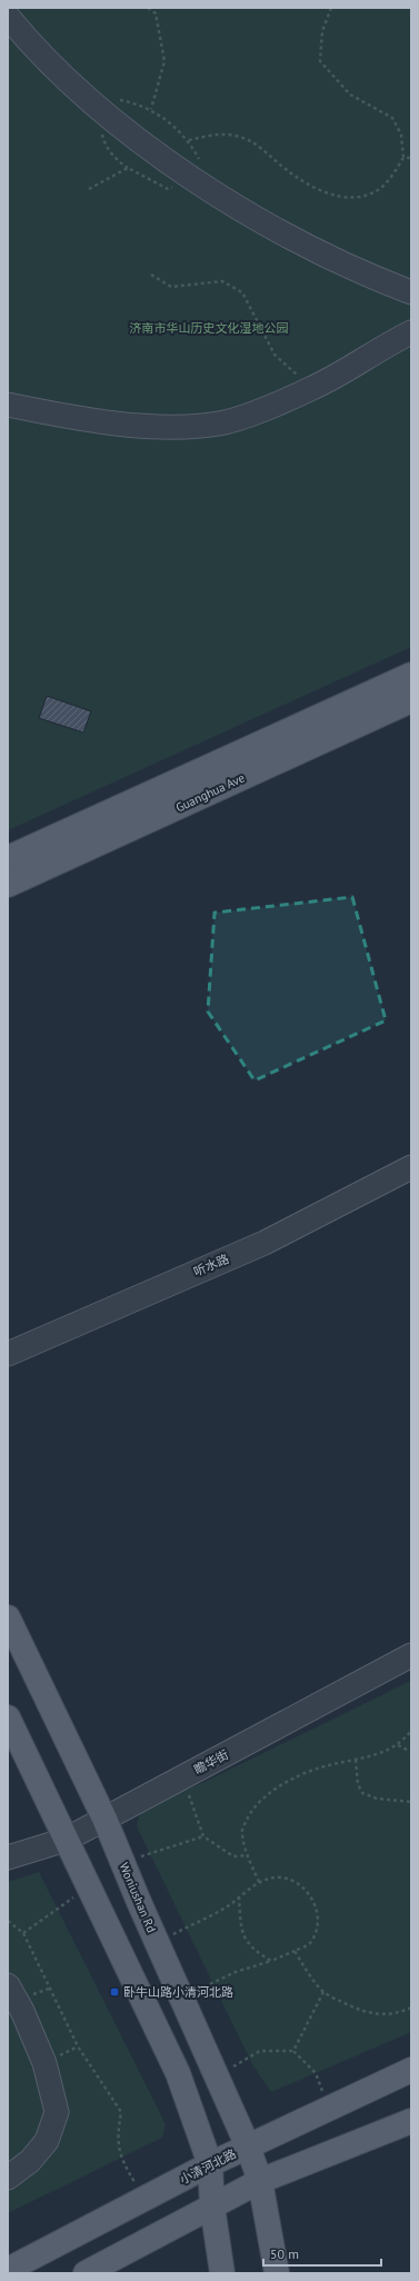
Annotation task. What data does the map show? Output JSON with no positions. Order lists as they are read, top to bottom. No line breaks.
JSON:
{"streets":{"main road":["Guanghua Ave","Woniushan Rd","小清河北路"],"street":["听水路","瞻华街"]},"crossings":[["瞻华街","Woniushan Rd"],["Woniushan Rd","小清河北路"]],"parks":["济南市华山历史文化湿地公园"],"places":{"transit":["卧牛山路小清河北路"]},"scale_bar":"50 m"}
